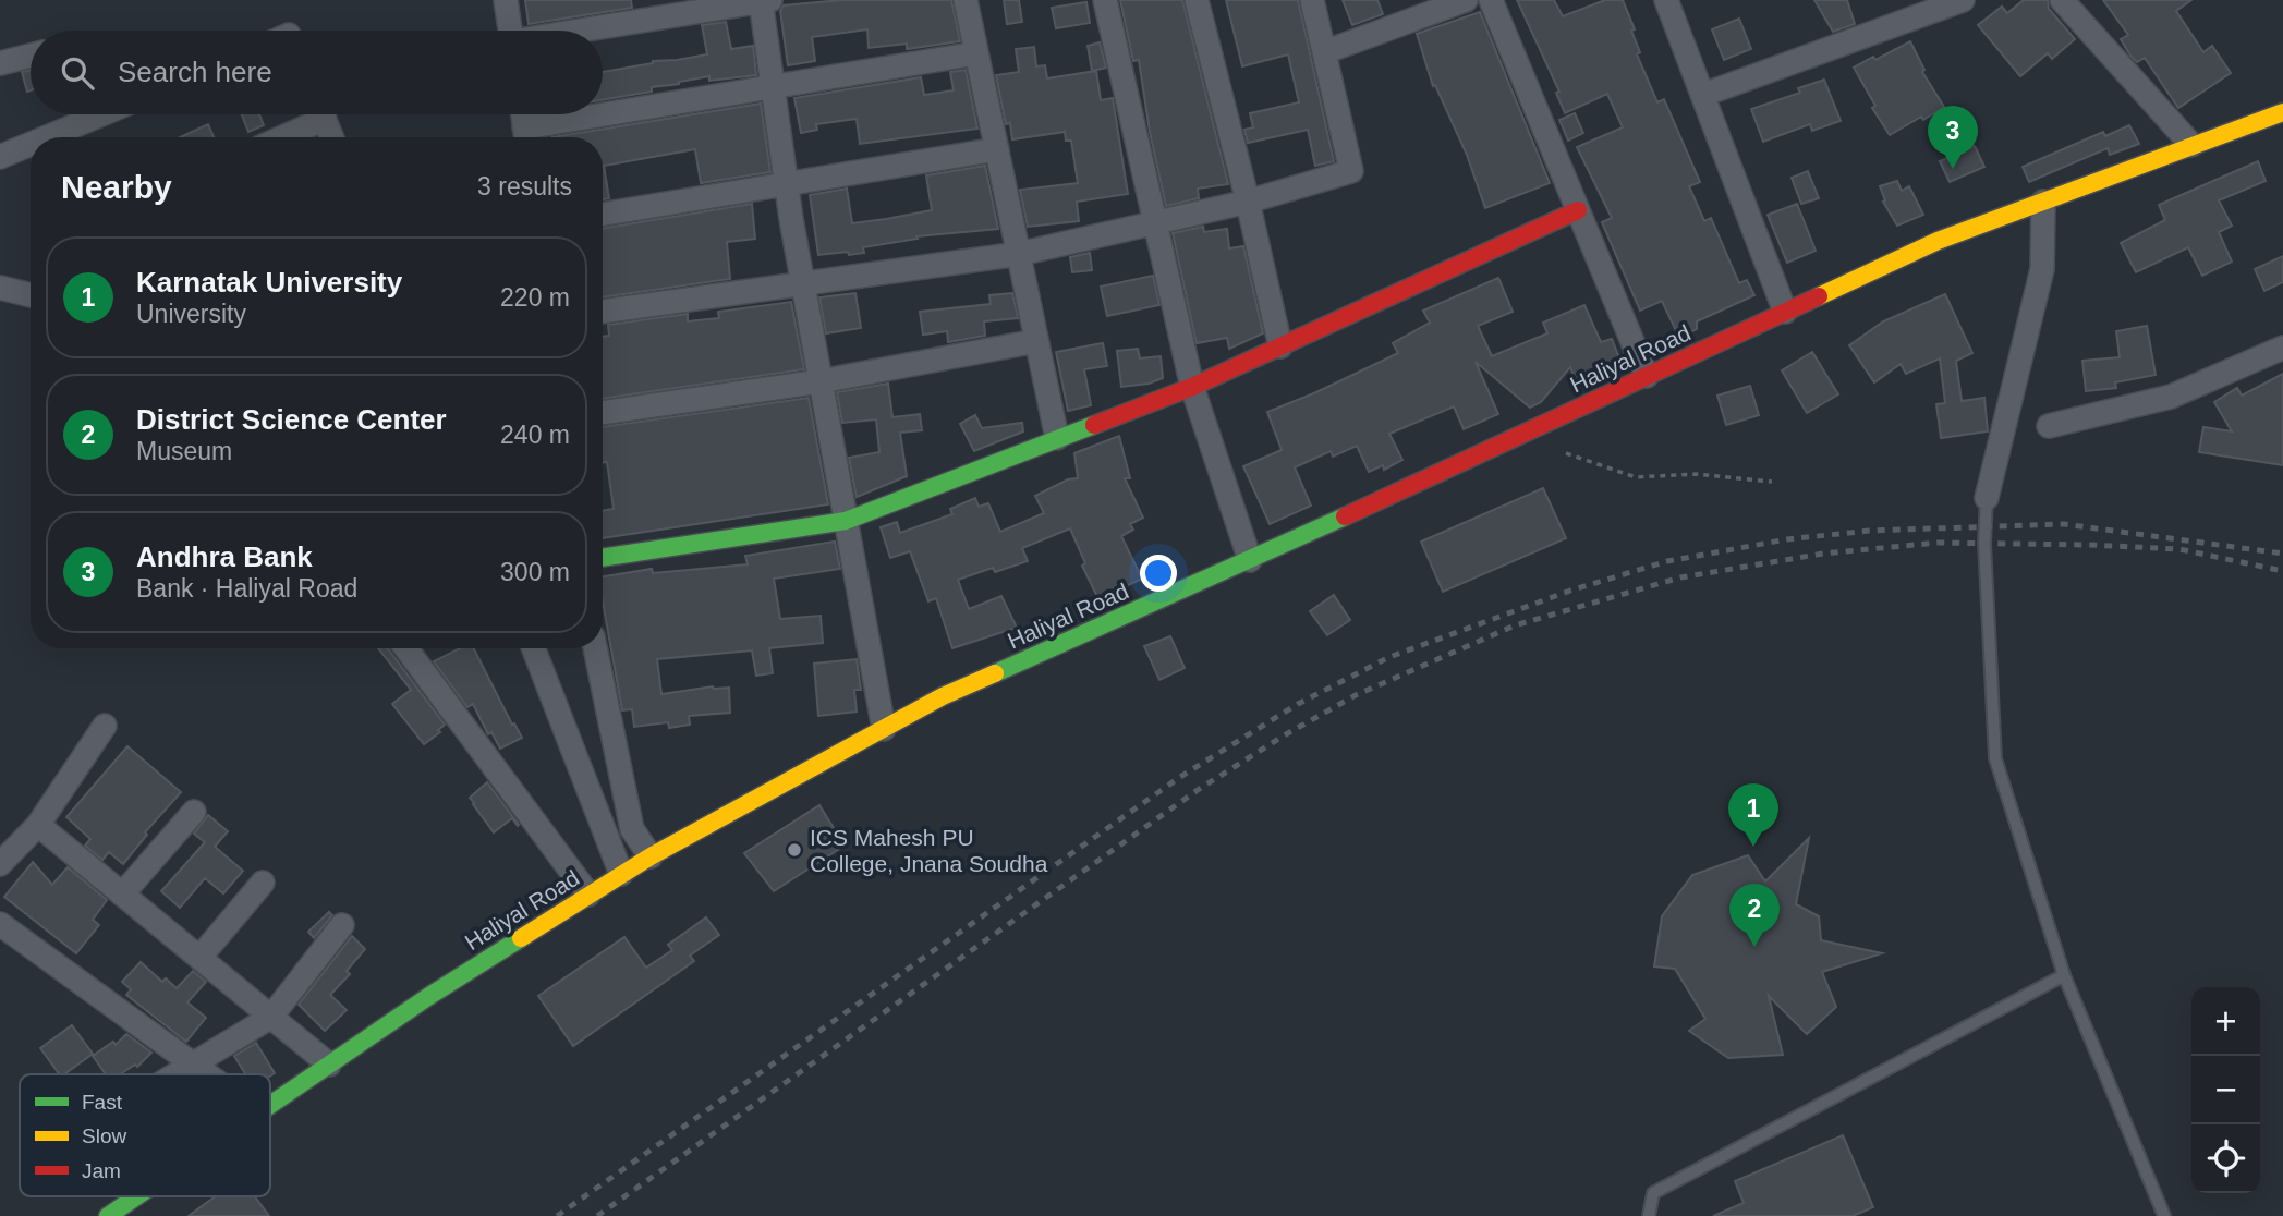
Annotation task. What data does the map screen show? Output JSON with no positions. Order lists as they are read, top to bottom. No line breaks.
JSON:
{"streets":{"main road":["Haliyal Road"]},"places":["ICS Mahesh PU College, Jnana Soudha"],"legend":["Fast","Slow","Jam"],"page":{"search":"Search here","pins":["3","1","2"],"heading":["Nearby","3 results"],"list":[{"mark":"1","name":"Karnatak University","note":"University","value":"220 m"},{"mark":"2","name":"District Science Center","note":"Museum","value":"240 m"},{"mark":"3","name":"Andhra Bank","note":"Bank · Haliyal Road","value":"300 m"}],"map_buttons":["+","−"]}}
